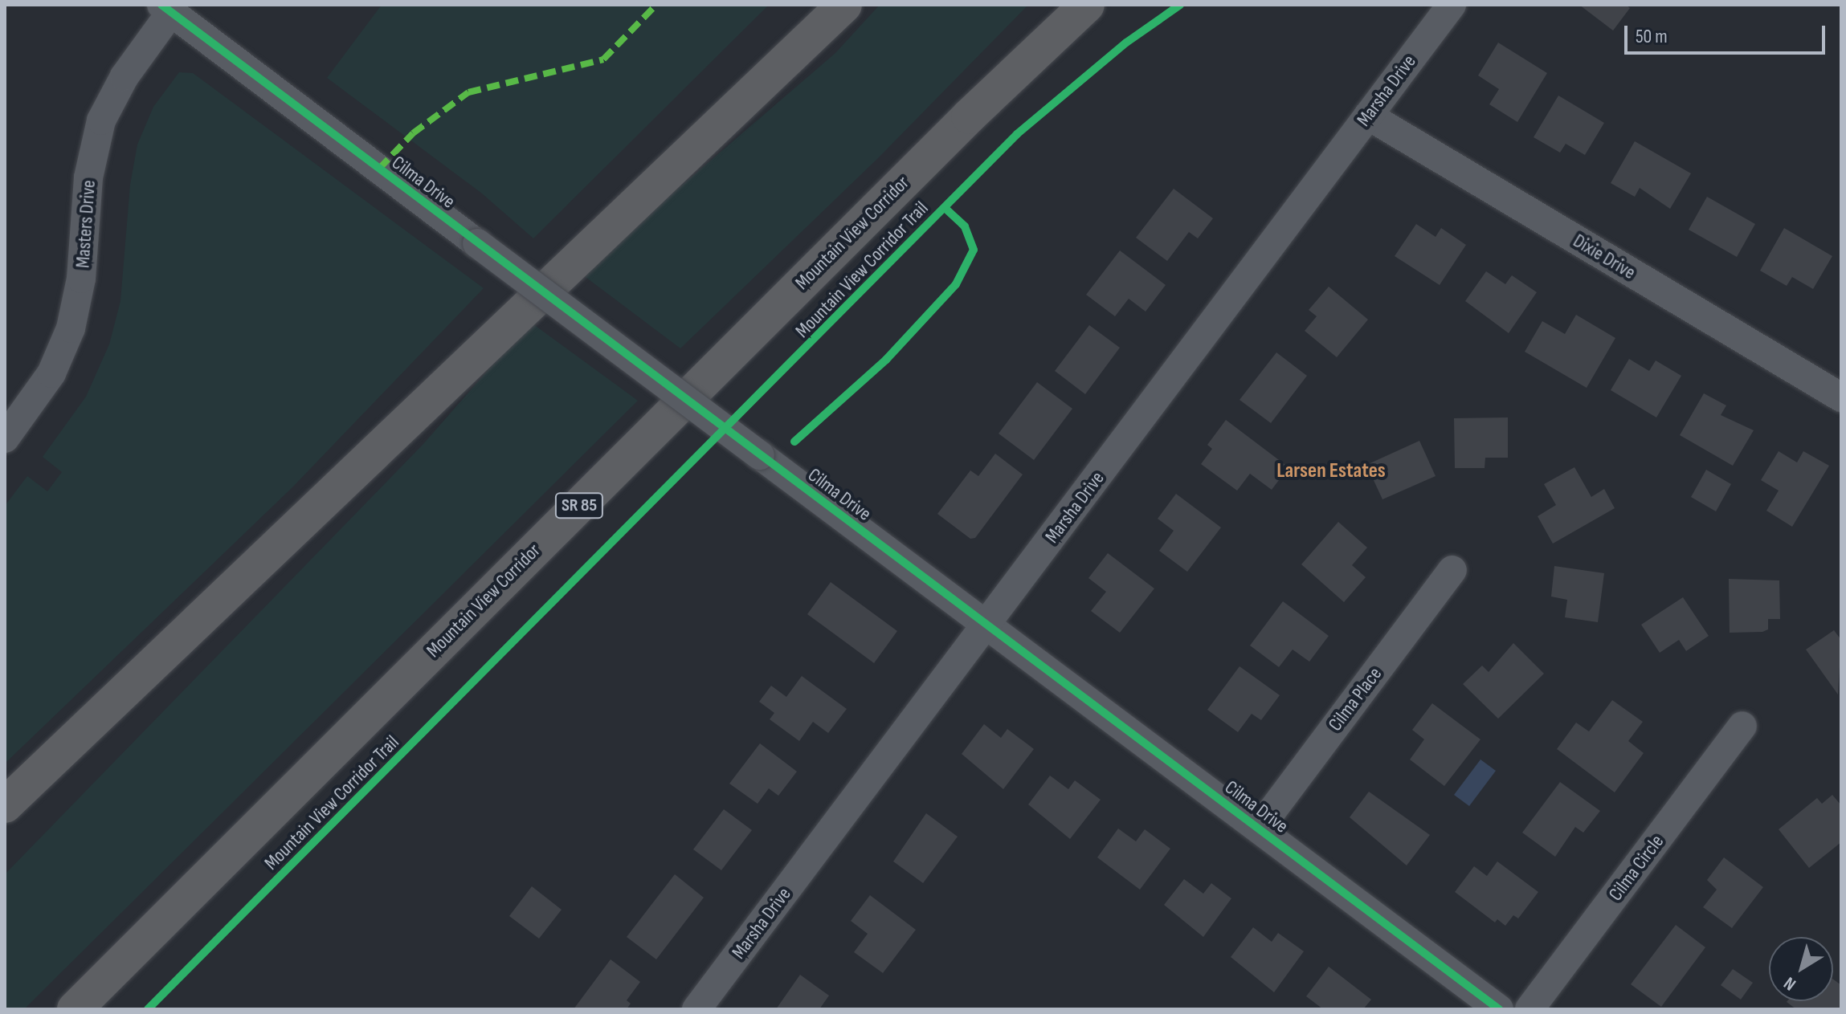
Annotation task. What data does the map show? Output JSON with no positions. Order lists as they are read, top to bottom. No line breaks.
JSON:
{"streets":{"highway":["Mountain View Corridor","SR 85"],"street":["Marsha Drive","Cilma Drive","Masters Drive","Dixie Drive","Cilma Place","Cilma Circle"],"cycle path":["Mountain View Corridor Trail"]},"crossings":[["Marsha Drive","Cilma Drive"],["Marsha Drive","Dixie Drive"],["Cilma Drive","Masters Drive"],["Cilma Drive","Cilma Place"]],"districts":["Larsen Estates"],"scale_bar":"50 m","north":"bottom left"}
